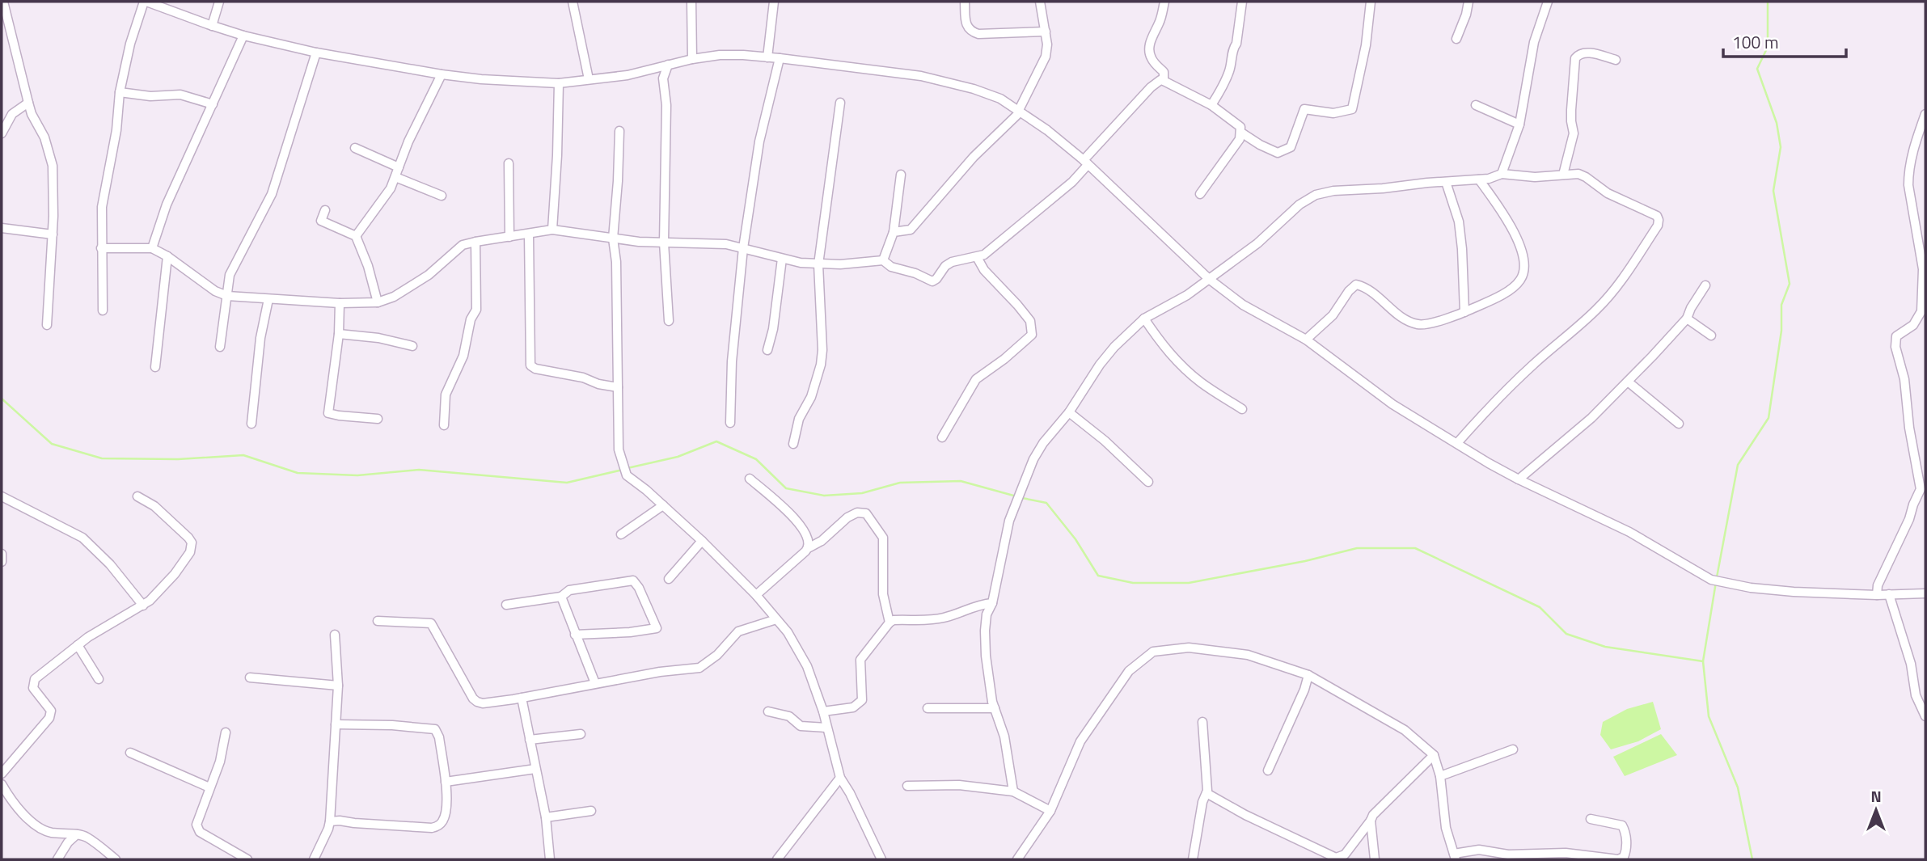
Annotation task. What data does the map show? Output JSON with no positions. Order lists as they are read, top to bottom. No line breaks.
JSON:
{"scale_bar":"100 m","north":"top"}
